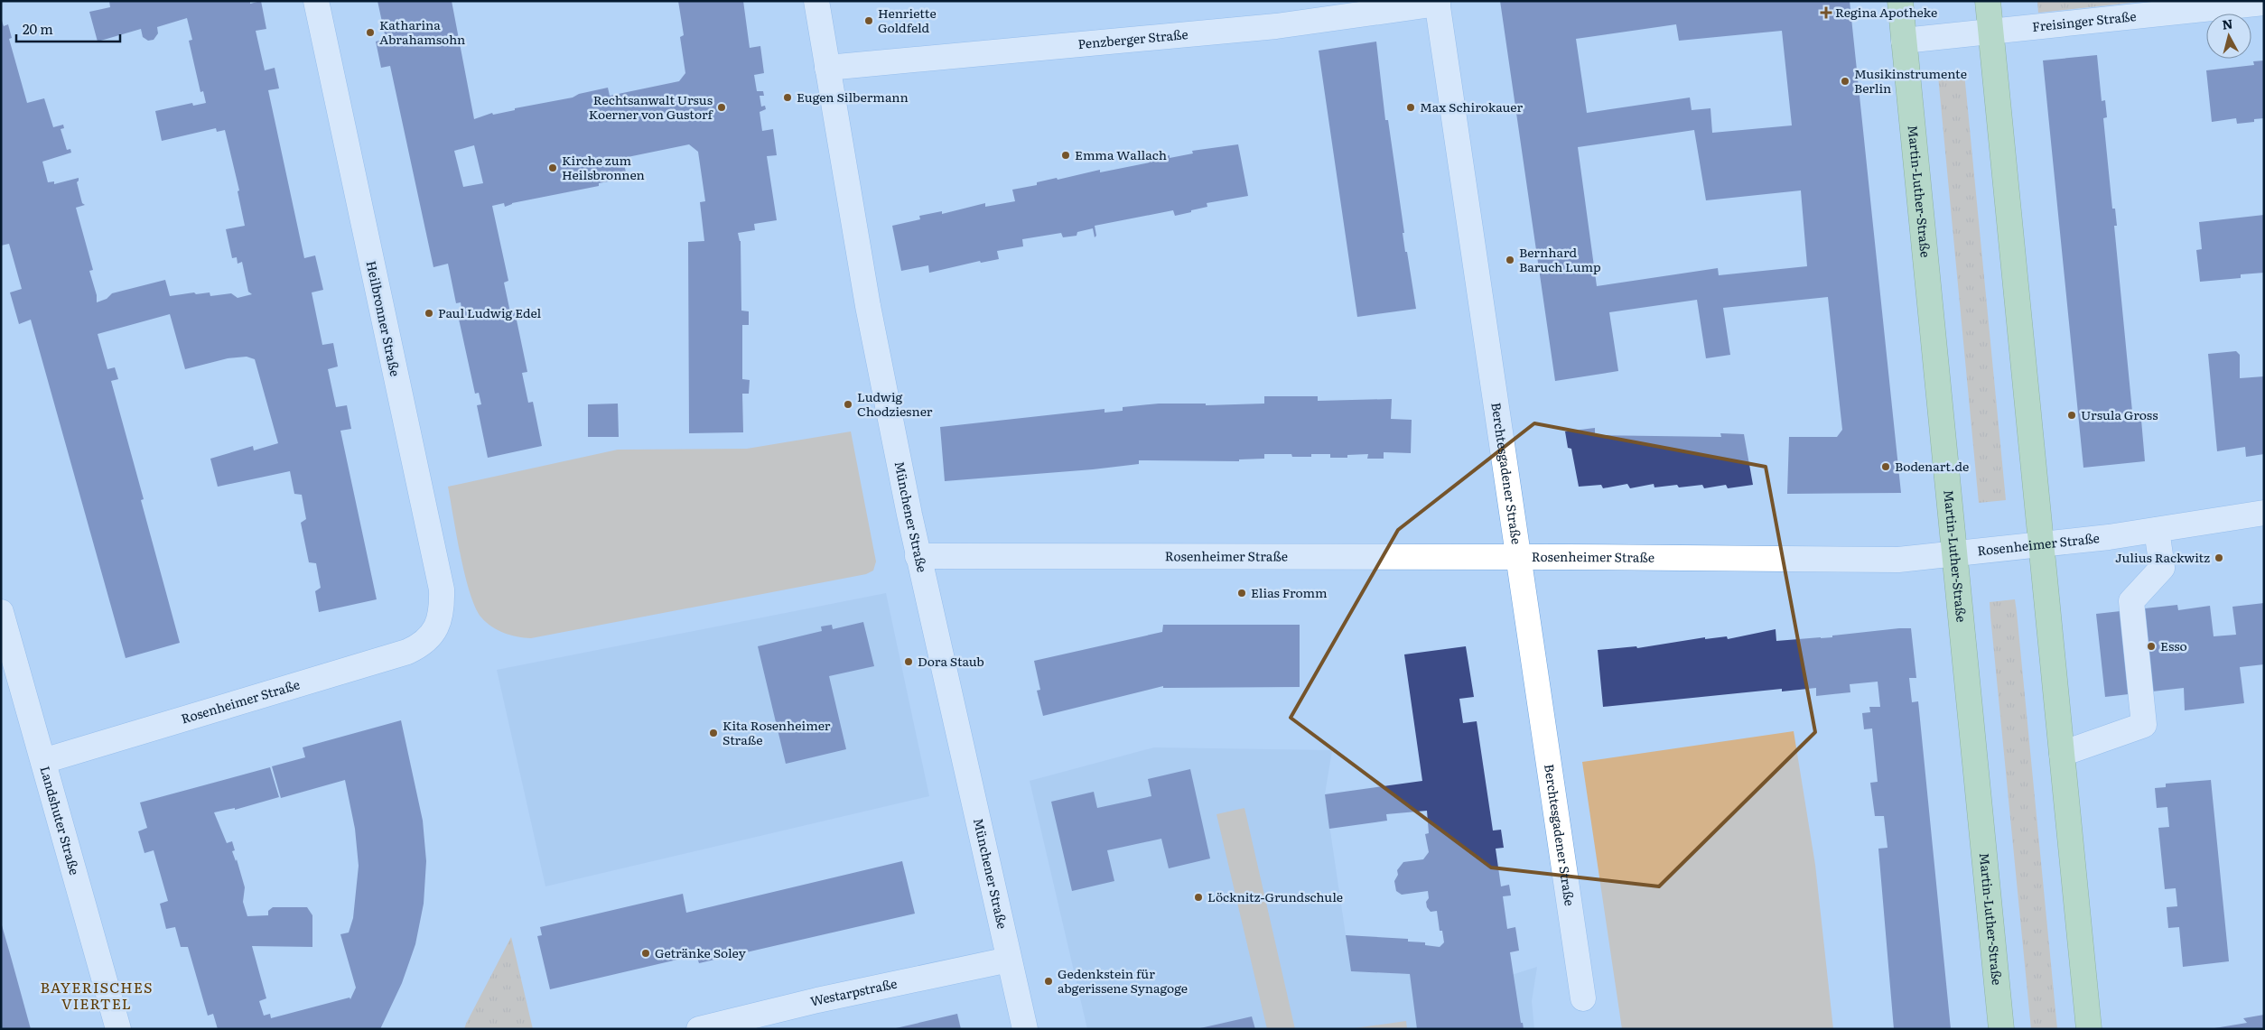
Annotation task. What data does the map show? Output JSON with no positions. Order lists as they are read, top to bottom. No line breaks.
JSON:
{"streets":{"main road":["Martin-Luther-Straße"],"street":["Freisinger Straße","Penzberger Straße","Heilbronner Straße","Berchtesgadener Straße","Münchener Straße","Rosenheimer Straße","Landshuter Straße","Westarpstraße"]},"crossings":[["Freisinger Straße","Martin-Luther-Straße"],["Penzberger Straße","Berchtesgadener Straße"],["Penzberger Straße","Münchener Straße"],["Martin-Luther-Straße","Rosenheimer Straße"],["Heilbronner Straße","Rosenheimer Straße"],["Berchtesgadener Straße","Rosenheimer Straße"],["Münchener Straße","Rosenheimer Straße"],["Münchener Straße","Westarpstraße"],["Rosenheimer Straße","Landshuter Straße"]],"districts":["BAYERISCHES VIERTEL"],"places":{"health":["Regina Apotheke"],"other":["Henriette Goldfeld","Katharina Abrahamsohn","Musikinstrumente Berlin","Eugen Silbermann","Rechtsanwalt Ursus Koerner von Gustorf","Max Schirokauer","Emma Wallach","Kirche zum Heilsbronnen","Bernhard Baruch Lump","Paul Ludwig Edel","Ludwig Chodziesner","Ursula Gross","Bodenart.de","Julius Rackwitz","Elias Fromm","Esso","Dora Staub","Kita Rosenheimer Straße","Löcknitz-Grundschule","Getränke Soley","Gedenkstein für abgerissene Synagoge"]},"scale_bar":"20 m","north":"top"}
